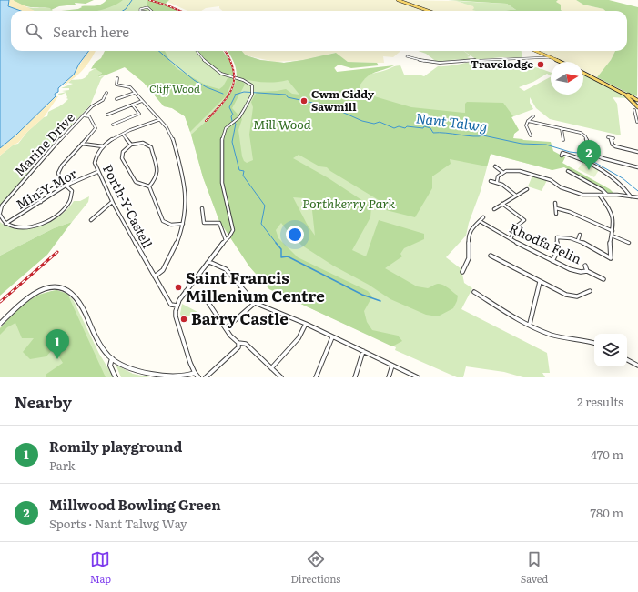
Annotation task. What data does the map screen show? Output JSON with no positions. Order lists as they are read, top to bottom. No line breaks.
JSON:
{"streets":{"street":["Marine Drive","Min-Y-Mor","Porth-Y-Castell","Rhodfa Felin"]},"crossings":[["Marine Drive","Min-Y-Mor"],["Min-Y-Mor","Porth-Y-Castell"]],"water":["Nant Talwg"],"parks":["Cliff Wood","Mill Wood","Porthkerry Park"],"places":["Travelodge","Cwm Ciddy Sawmill","Saint Francis Millenium Centre","Barry Castle"],"north":"right","page":{"search":"Search here","pins":["2","1"],"heading":["Nearby","2 results"],"list":[{"mark":"1","name":"Romily playground","note":"Park","value":"470 m"},{"mark":"2","name":"Millwood Bowling Green","note":"Sports · Nant Talwg Way","value":"780 m"}],"nav":["Map","Directions","Saved"]}}
